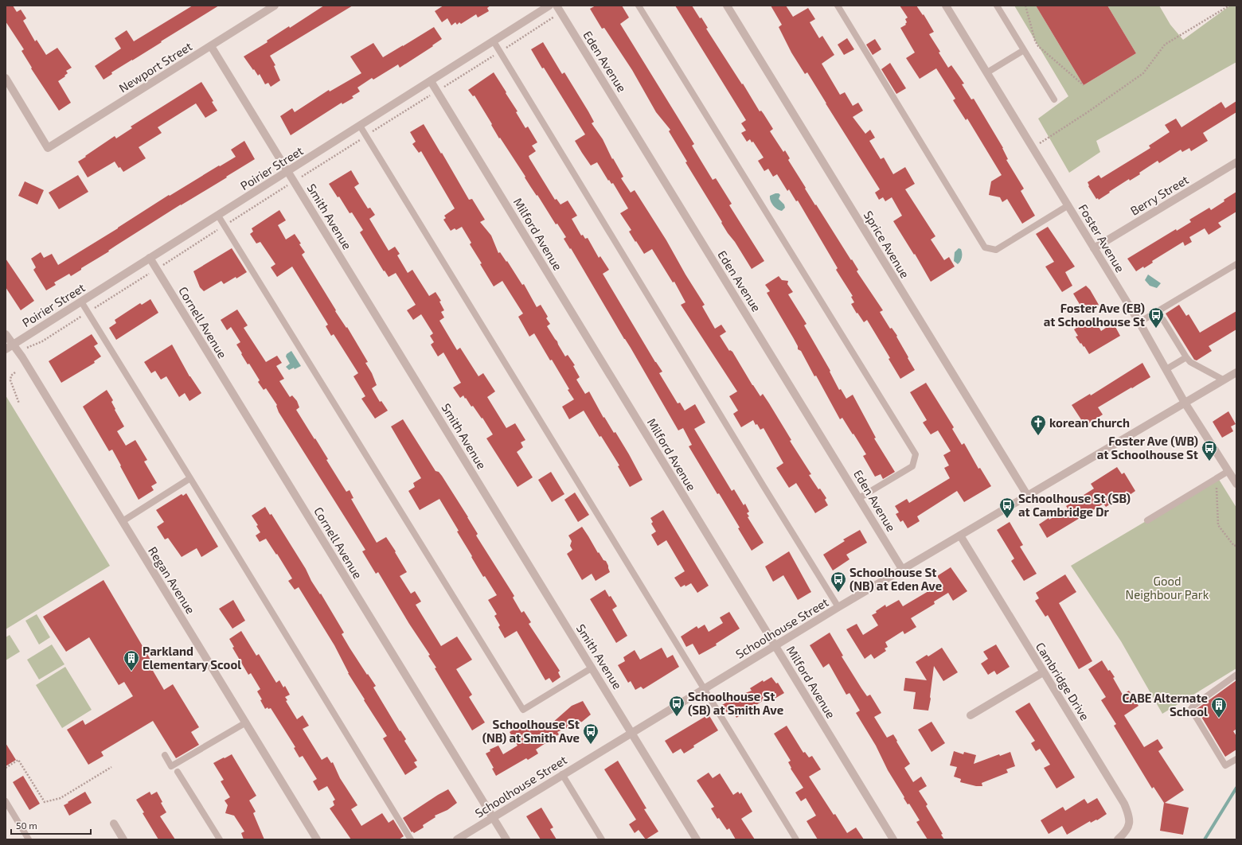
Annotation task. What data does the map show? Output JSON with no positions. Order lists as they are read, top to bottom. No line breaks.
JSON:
{"streets":{"street":["Eden Avenue","Newport Street","Poirier Street","Berry Street","Smith Avenue","Milford Avenue","Foster Avenue","Sprice Avenue","Cornell Avenue","Regan Avenue","Schoolhouse Street","Cambridge Drive"]},"crossings":[["Eden Avenue","Schoolhouse Street"],["Newport Street","Smith Avenue"],["Poirier Street","Smith Avenue"],["Poirier Street","Milford Avenue"],["Poirier Street","Cornell Avenue"],["Poirier Street","Regan Avenue"],["Berry Street","Foster Avenue"],["Smith Avenue","Schoolhouse Street"],["Milford Avenue","Schoolhouse Street"],["Foster Avenue","Schoolhouse Street"],["Sprice Avenue","Schoolhouse Street"],["Cornell Avenue","Schoolhouse Street"],["Schoolhouse Street","Cambridge Drive"]],"parks":["Good Neighbour Park"],"places":{"bus stop":["Foster Ave (EB) at Schoolhouse St","Foster Ave (WB) at Schoolhouse St","Schoolhouse St (SB) at Cambridge Dr","Schoolhouse St (NB) at Eden Ave","Schoolhouse St (SB) at Smith Ave","Schoolhouse St (NB) at Smith Ave"],"church":["korean church"],"building":["Parkland Elementary Scool","CABE Alternate School"]},"scale_bar":"50 m"}
